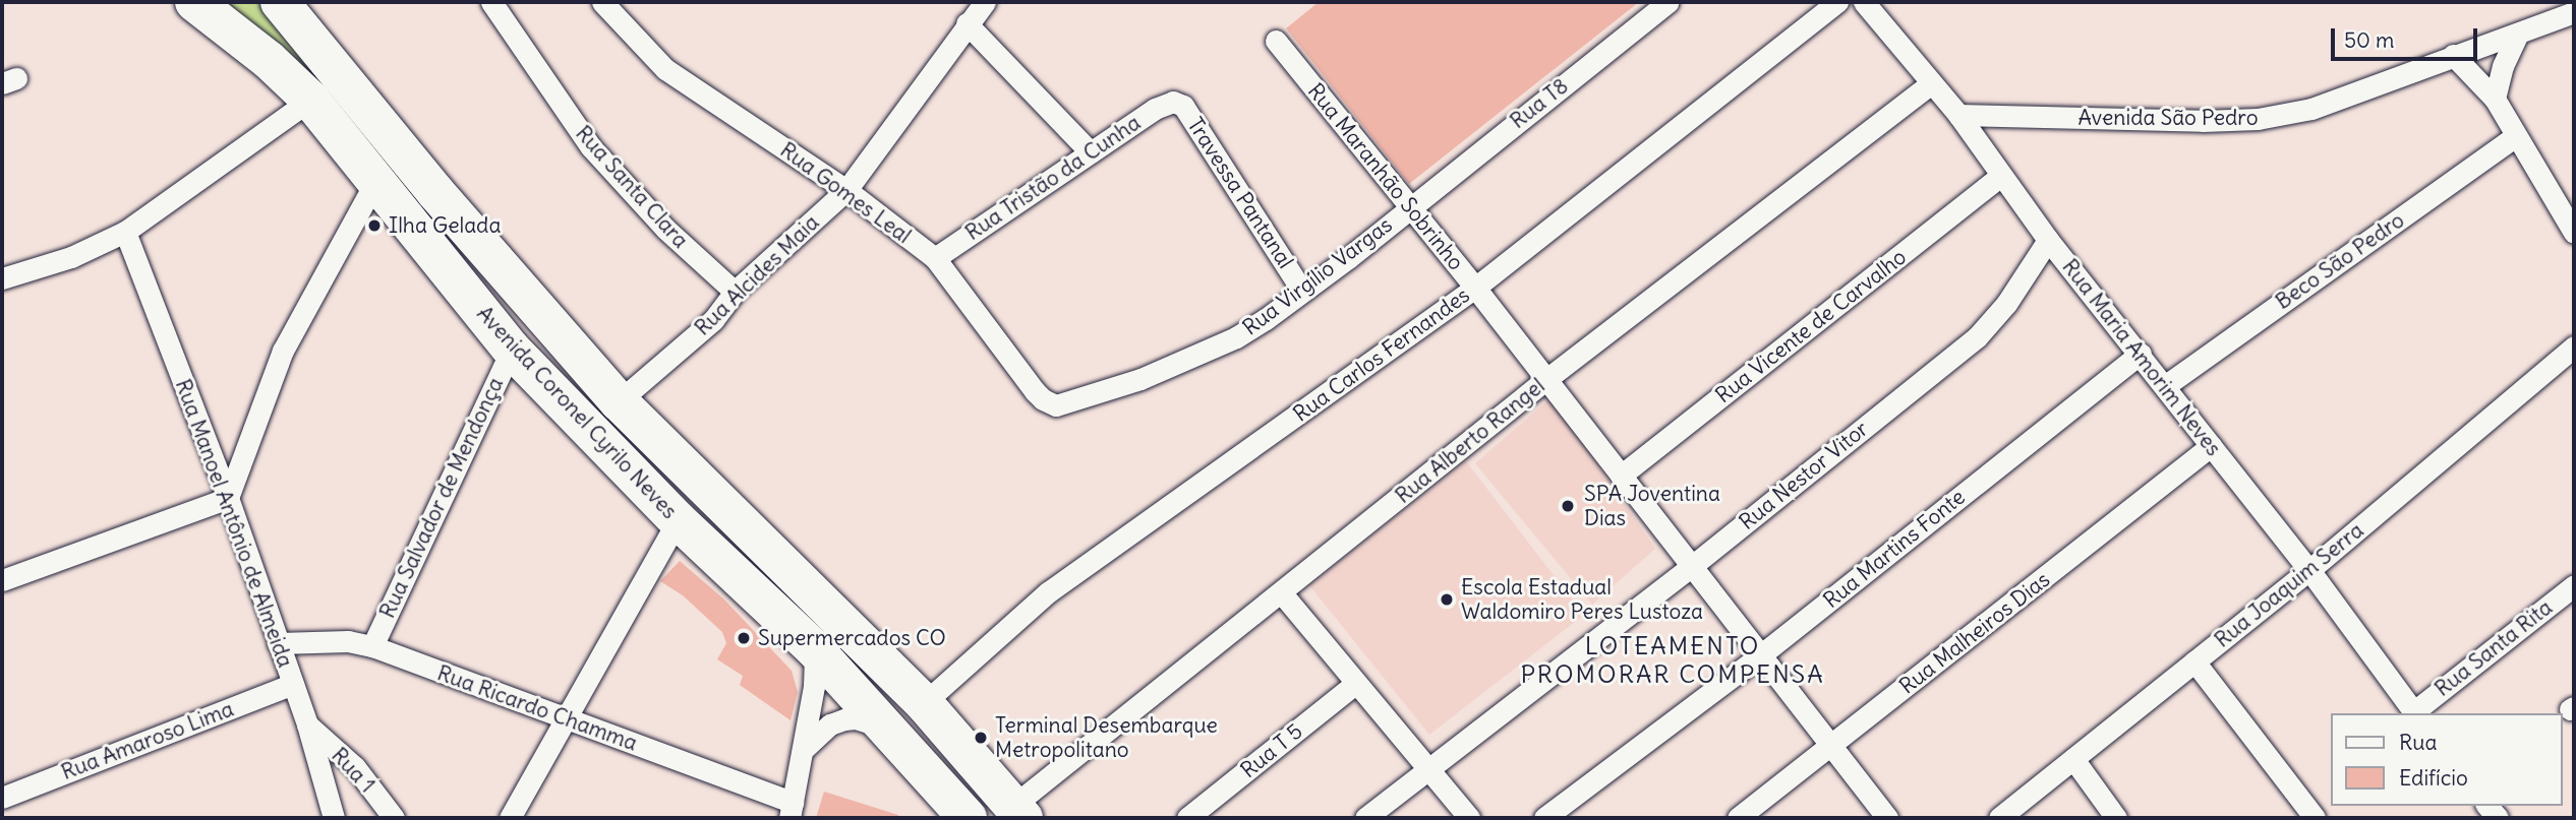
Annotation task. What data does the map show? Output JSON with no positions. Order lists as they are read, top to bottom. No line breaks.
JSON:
{"streets":{"highway":["Avenida Coronel Cyrilo Neves"],"street":["Rua T8","Avenida São Pedro","Rua Maranhão Sobrinho","Rua Tristão da Cunha","Rua Santa Clara","Rua Gomes Leal","Travessa Pantanal","Beco São Pedro","Rua Alcides Maia","Rua Virgílio Vargas","Rua Vicente de Carvalho","Rua Carlos Fernandes","Rua Maria Amorim Neves","Rua Alberto Rangel","Rua Nestor Vitor","Rua Salvador de Mendonça","Rua Manoel Antônio de Almeida","Rua Martins Fonte","Rua Joaquim Serra","Rua Malheiros Dias","Rua Santa Rita","Rua Ricardo Chamma","Rua Amaroso Lima","Rua T 5","Rua 1"]},"crossings":[["Rua T8","Rua Maranhão Sobrinho"],["Rua T8","Rua Virgílio Vargas"],["Avenida São Pedro","Rua Maria Amorim Neves"],["Rua Maranhão Sobrinho","Rua Virgílio Vargas"],["Rua Maranhão Sobrinho","Rua Vicente de Carvalho"],["Rua Maranhão Sobrinho","Rua Carlos Fernandes"],["Rua Maranhão Sobrinho","Rua Alberto Rangel"],["Rua Maranhão Sobrinho","Rua Nestor Vitor"],["Rua Maranhão Sobrinho","Rua Martins Fonte"],["Rua Maranhão Sobrinho","Rua Malheiros Dias"],["Rua Tristão da Cunha","Rua Gomes Leal"],["Rua Tristão da Cunha","Travessa Pantanal"],["Rua Santa Clara","Rua Alcides Maia"],["Rua Gomes Leal","Rua Alcides Maia"],["Rua Gomes Leal","Rua Virgílio Vargas"],["Travessa Pantanal","Rua Virgílio Vargas"],["Beco São Pedro","Rua Maria Amorim Neves"],["Rua Alcides Maia","Avenida Coronel Cyrilo Neves"],["Rua Vicente de Carvalho","Rua Maria Amorim Neves"],["Rua Carlos Fernandes","Avenida Coronel Cyrilo Neves"],["Rua Maria Amorim Neves","Rua Alberto Rangel"],["Rua Maria Amorim Neves","Rua Nestor Vitor"],["Rua Maria Amorim Neves","Rua Martins Fonte"],["Rua Maria Amorim Neves","Rua Joaquim Serra"],["Rua Maria Amorim Neves","Rua Malheiros Dias"],["Rua Maria Amorim Neves","Rua Santa Rita"],["Avenida Coronel Cyrilo Neves","Rua Alberto Rangel"],["Avenida Coronel Cyrilo Neves","Rua Salvador de Mendonça"],["Rua Salvador de Mendonça","Rua Ricardo Chamma"],["Rua Manoel Antônio de Almeida","Rua Ricardo Chamma"],["Rua Manoel Antônio de Almeida","Rua Amaroso Lima"],["Rua Manoel Antônio de Almeida","Rua 1"]],"districts":["LOTEAMENTO PROMORAR COMPENSA"],"places":["Ilha Gelada","SPA Joventina Dias","Escola Estadual Waldomiro Peres Lustoza","Supermercados CO","Terminal Desembarque Metropolitano"],"legend":["Rua","Edifício"],"scale_bar":"50 m"}
